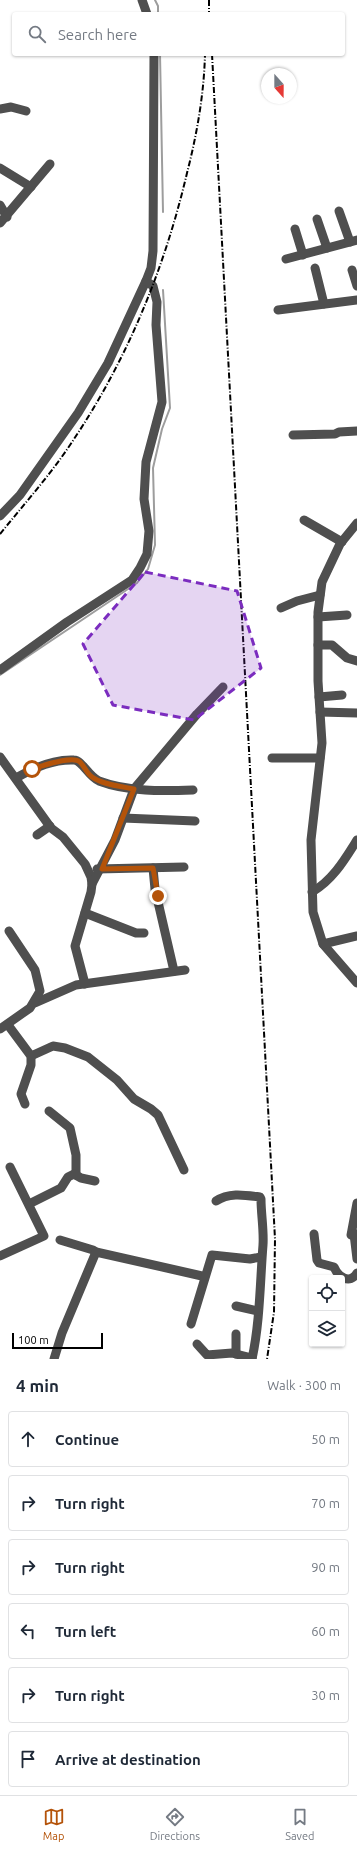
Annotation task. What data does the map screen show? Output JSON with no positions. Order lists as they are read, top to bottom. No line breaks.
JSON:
{"scale_bar":"100 m","north":"bottom","page":{"search":"Search here","scale":"100 m","heading":["4 min","Walk · 300 m"],"list":[["Continue","50 m"],["Turn right","70 m"],["Turn right","90 m"],["Turn left","60 m"],["Turn right","30 m"],"Arrive at destination"],"nav":["Map","Directions","Saved"]}}
